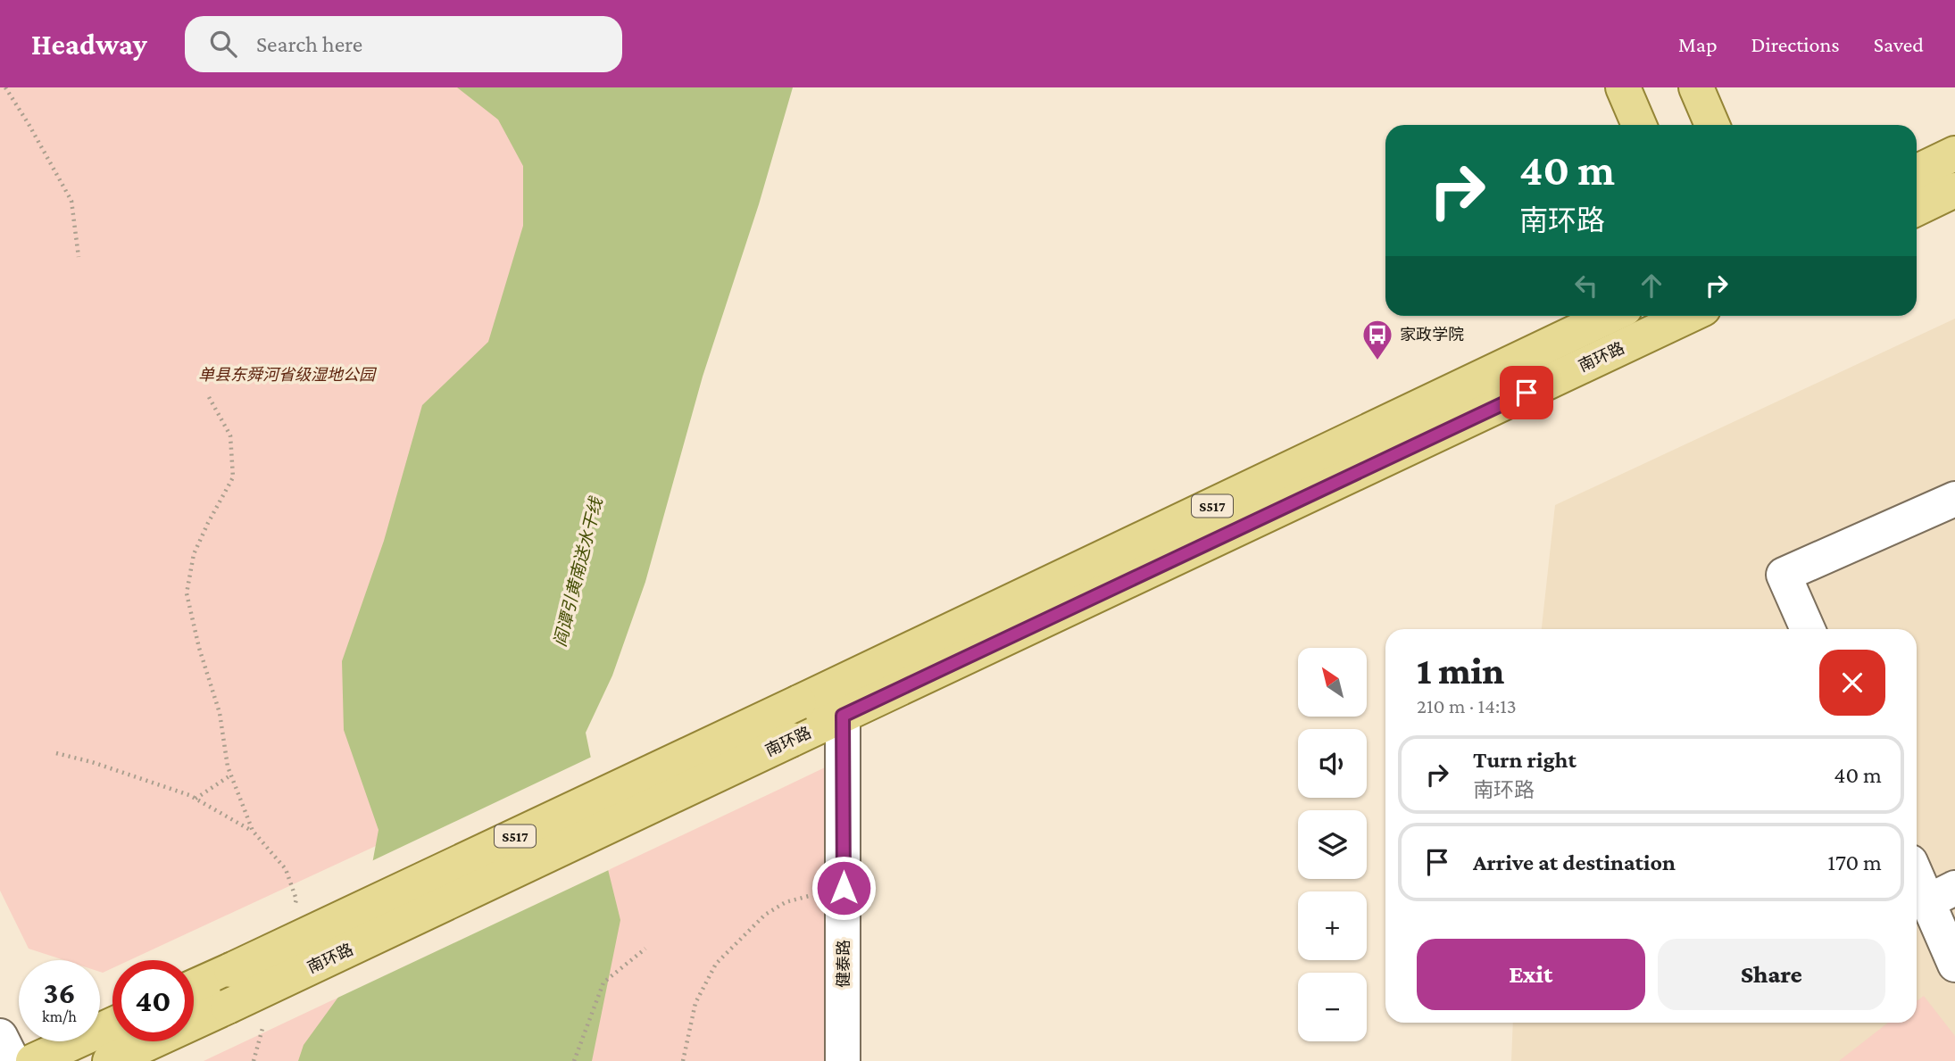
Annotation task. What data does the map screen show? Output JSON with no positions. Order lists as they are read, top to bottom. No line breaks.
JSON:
{"streets":{"main road":["南环路","S517"],"street":["健泰路"]},"crossings":[["南环路","健泰路"]],"water":["阎谭引黄南送水干线"],"parks":["单县东舜河省级湿地公园"],"places":{"bus stop":["家政学院"]},"north":"top left","page":{"header":"Headway","search":"Search here","nav":["Map","Directions","Saved"],"turn":["40 m","南环路"],"heading":["1 min","210 m · 14:13"],"map_buttons":["+","−"],"list":[{"name":"Turn right","note":"南环路","value":"40 m"},{"name":"Arrive at destination","value":"170 m"}],"buttons":["Exit","Share"],"speed":"36 km/h","limit":"40"}}
